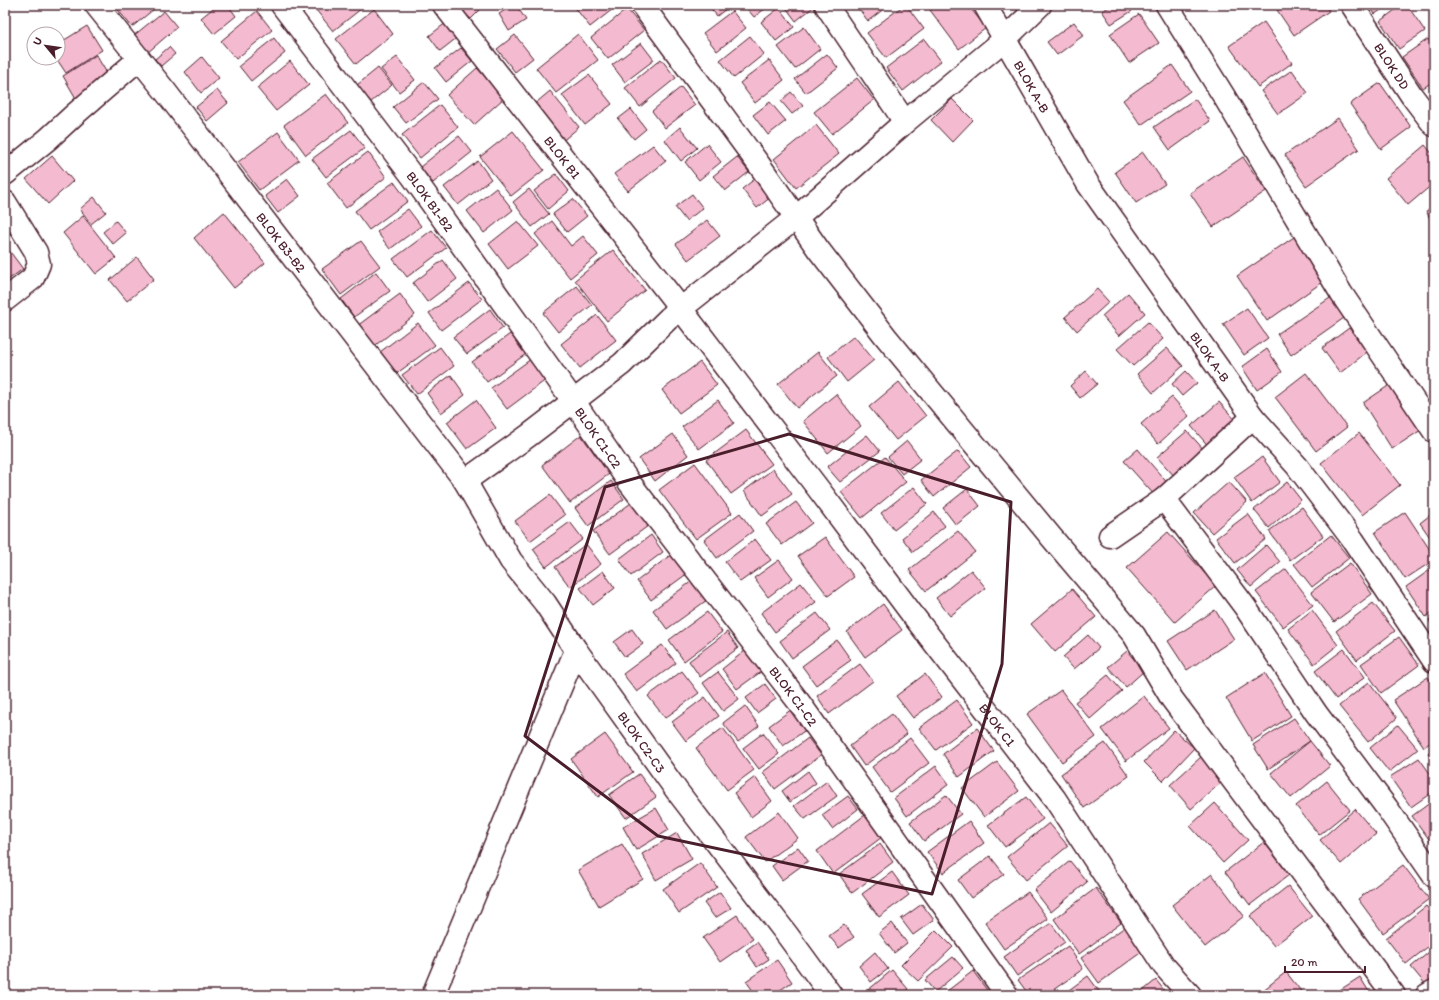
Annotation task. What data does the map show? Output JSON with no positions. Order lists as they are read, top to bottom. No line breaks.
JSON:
{"streets":{"street":["BLOK DD","BLOK A-B","BLOK B1","BLOK B1-B2","BLOK B3-B2","BLOK C1-C2","BLOK C1","BLOK C2-C3"]},"crossings":[["BLOK B1","BLOK C1"],["BLOK B1-B2","BLOK C1-C2"],["BLOK B3-B2","BLOK C2-C3"]],"scale_bar":"20 m","north":"top left"}
